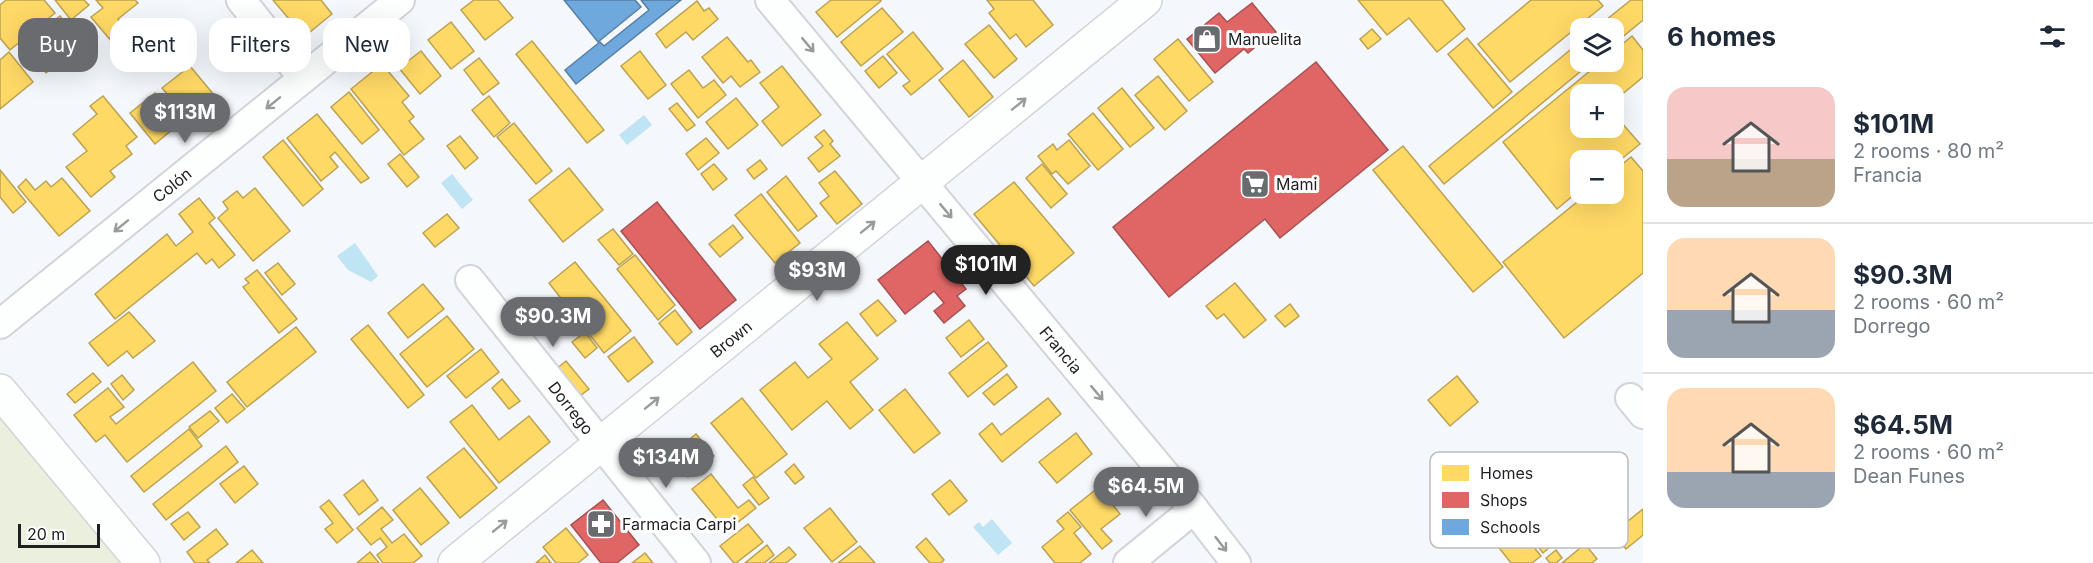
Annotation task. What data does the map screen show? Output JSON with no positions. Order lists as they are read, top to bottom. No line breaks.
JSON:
{"streets":{"street":["Colón","Brown","Francia","Dorrego"]},"crossings":[["Brown","Francia"],["Brown","Dorrego"]],"one_way":["Colón","Brown","Francia"],"places":{"shop":["Manuelita"],"supermarket":["Mami"],"pharmacy":["Farmacia Carpi"]},"legend":["Homes","Shops","Schools"],"scale_bar":"20 m","page":{"heading":"6 homes","map_buttons":["+","−"],"chip":["Buy","Rent","Filters","New"],"list":[{"name":"$101M","note":"2 rooms · 80 m² · Francia"},{"name":"$90.3M","note":"2 rooms · 60 m² · Dorrego"},{"name":"$64.5M","note":"2 rooms · 60 m² · Dean Funes"}],"price":["$113M","$101M","$93M","$90.3M","$134M","$64.5M"],"scale":"20 m"}}
